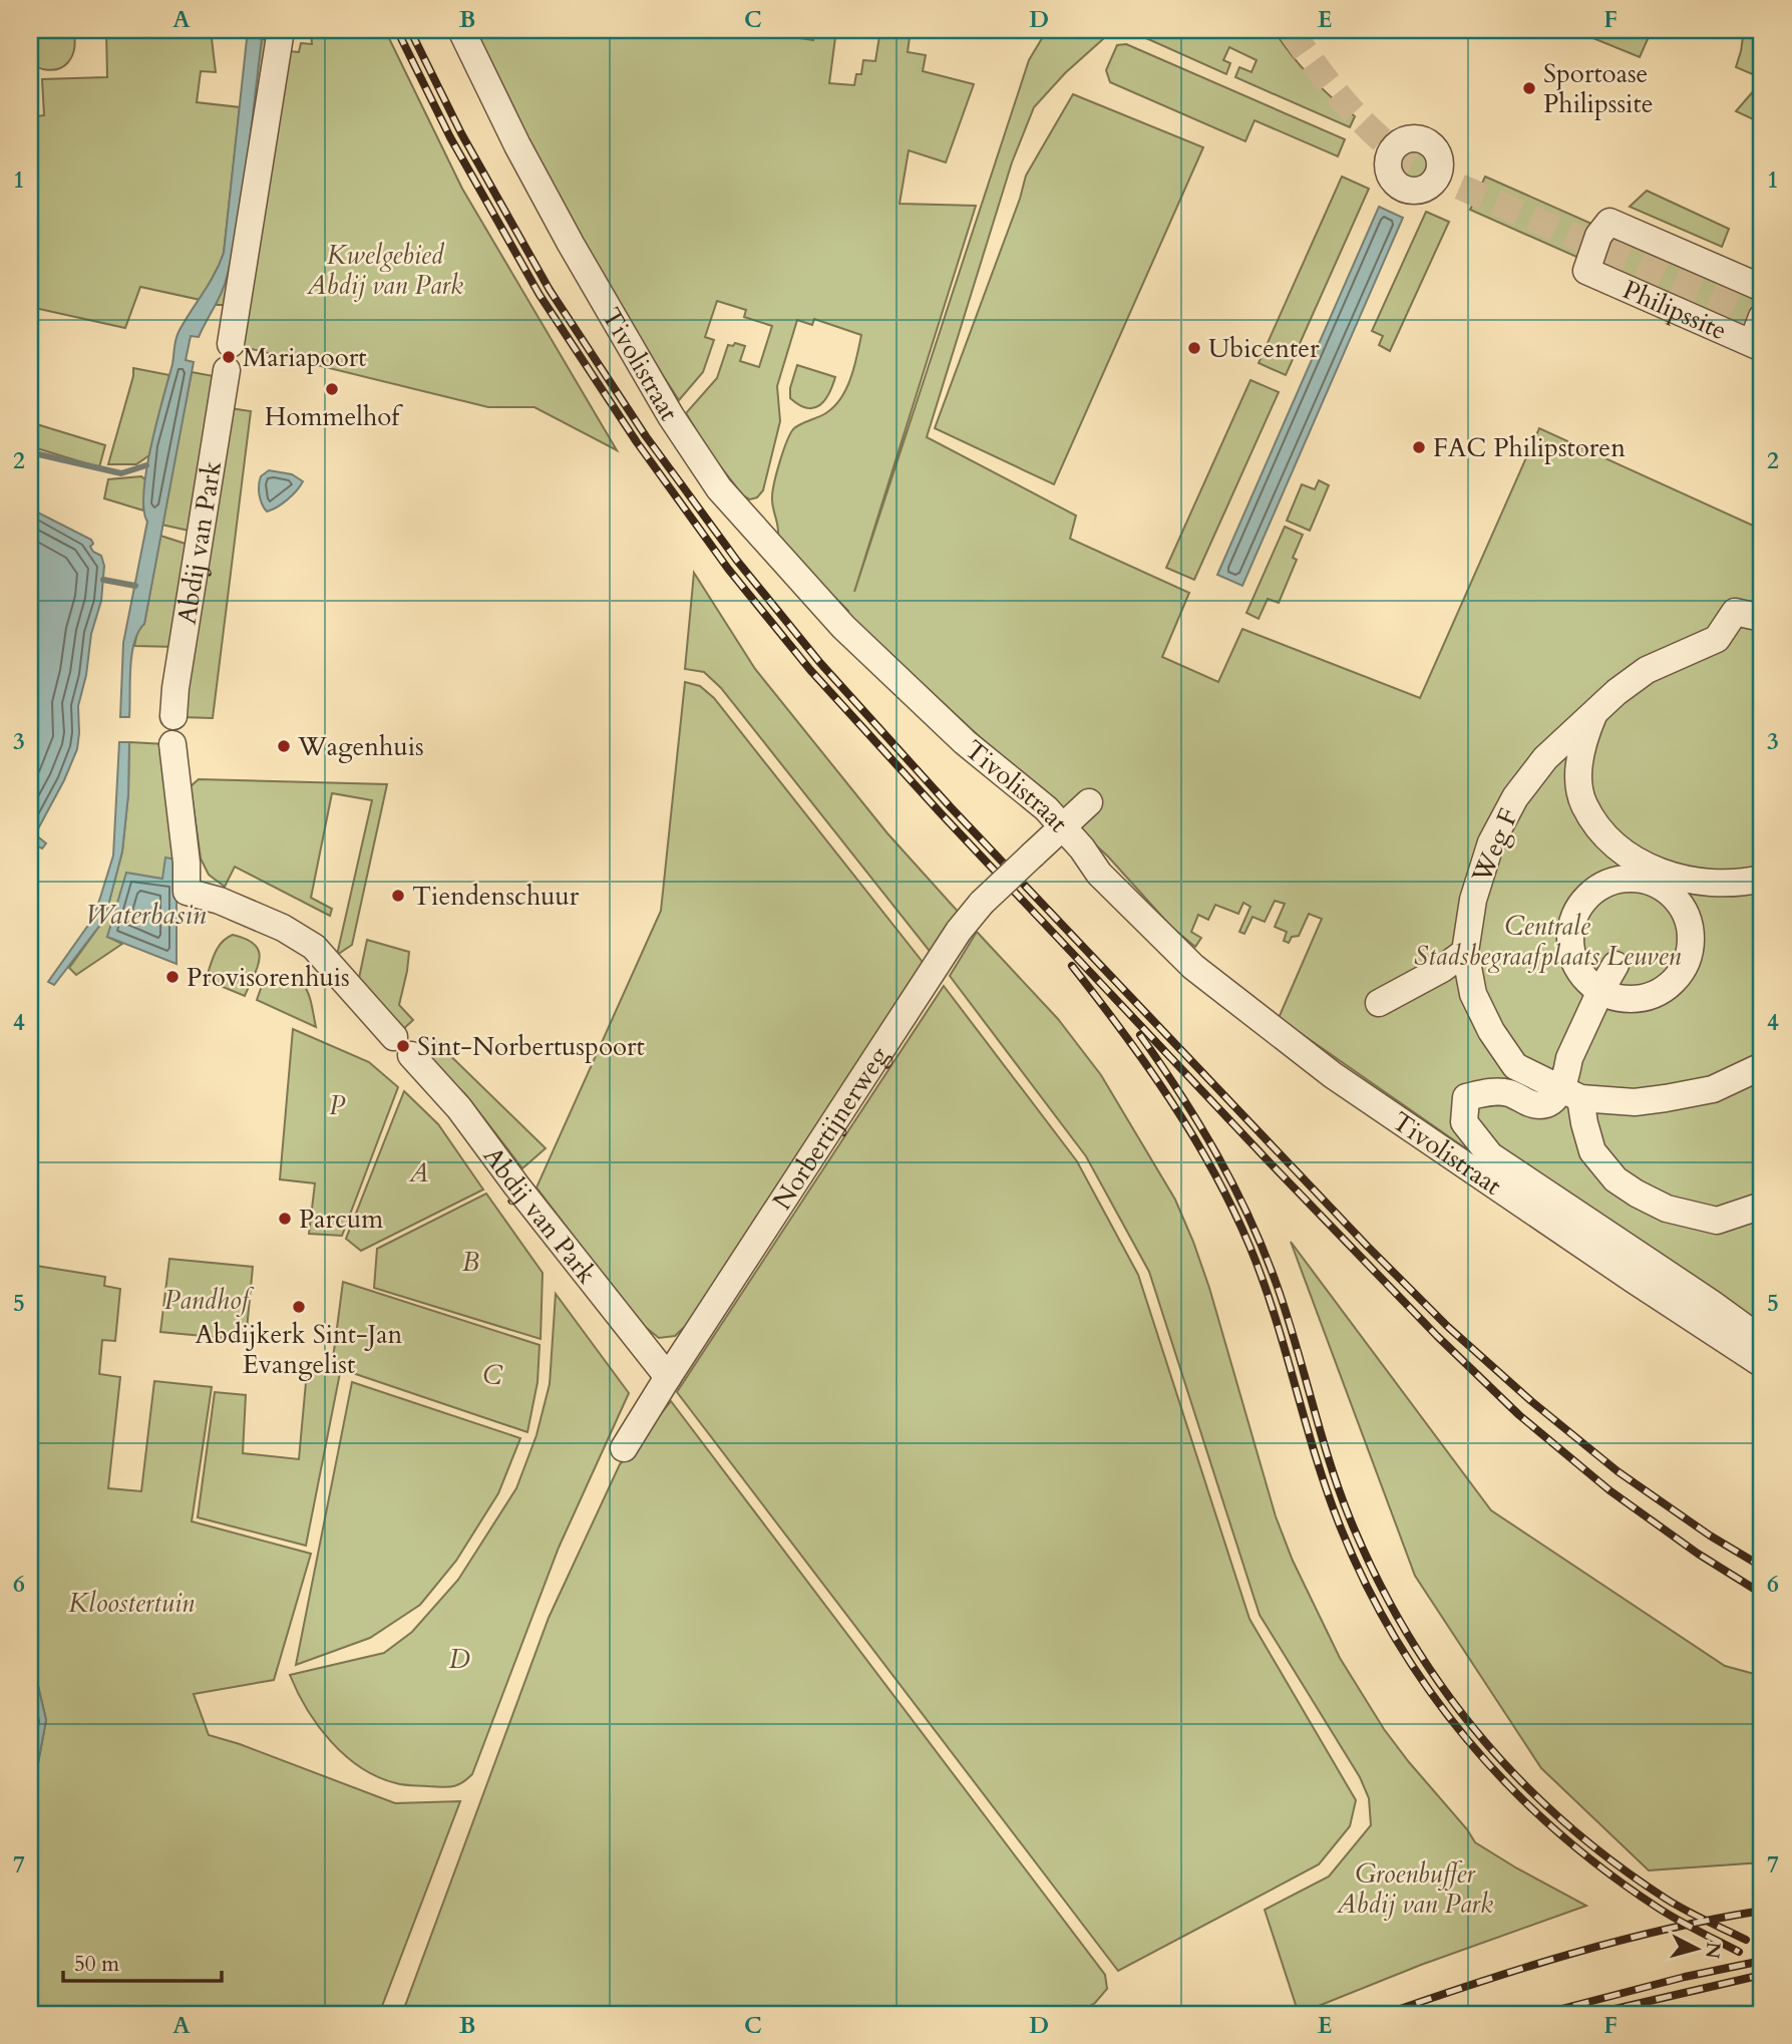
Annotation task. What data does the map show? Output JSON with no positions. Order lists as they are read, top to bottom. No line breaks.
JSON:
{"streets":{"street":["Philipssite","Tivolistraat","Abdij van Park","Weg F","Norbertijnerweg"]},"crossings":[["Tivolistraat","Norbertijnerweg"],["Abdij van Park","Norbertijnerweg"]],"water":["Waterbasin"],"parks":["Kwelgebied Abdij van Park","Centrale Stadsbegraafplaats Leuven","P","A","B","Pandhof","C","Kloostertuin","D","Groenbuffer Abdij van Park"],"places":["Sportoase Philipssite","Ubicenter","Mariapoort","Hommelhof","FAC Philipstoren","Wagenhuis","Tiendenschuur","Provisorenhuis","Sint-Norbertuspoort","Parcum","Abdijkerk Sint-Jan Evangelist"],"scale_bar":"50 m","north":"right","grid":{"columns":["A","B","C","D","E","F"],"rows":["1","2","3","4","5","6","7"]}}
